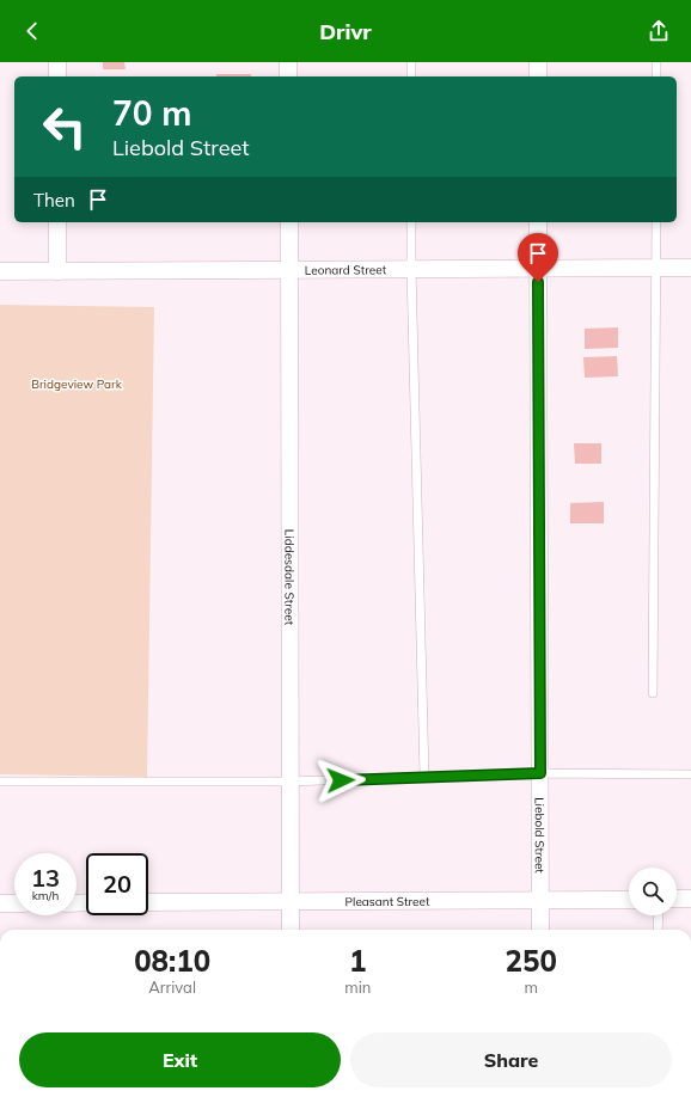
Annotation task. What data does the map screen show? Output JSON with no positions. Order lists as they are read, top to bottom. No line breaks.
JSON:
{"streets":{"street":["Leonard Street","Liddesdale Street","Liebold Street","Pleasant Street"]},"crossings":[["Leonard Street","Liddesdale Street"],["Leonard Street","Liebold Street"],["Liddesdale Street","Pleasant Street"],["Liebold Street","Pleasant Street"]],"parks":["Bridgeview Park"],"page":{"header":"Drivr","turn":["70 m","Liebold Street"],"then":"Then","speed":"13 km/h","limit":"20","eta":["08:10","Arrival","1","min","250","m"],"buttons":["Exit","Share"]}}
